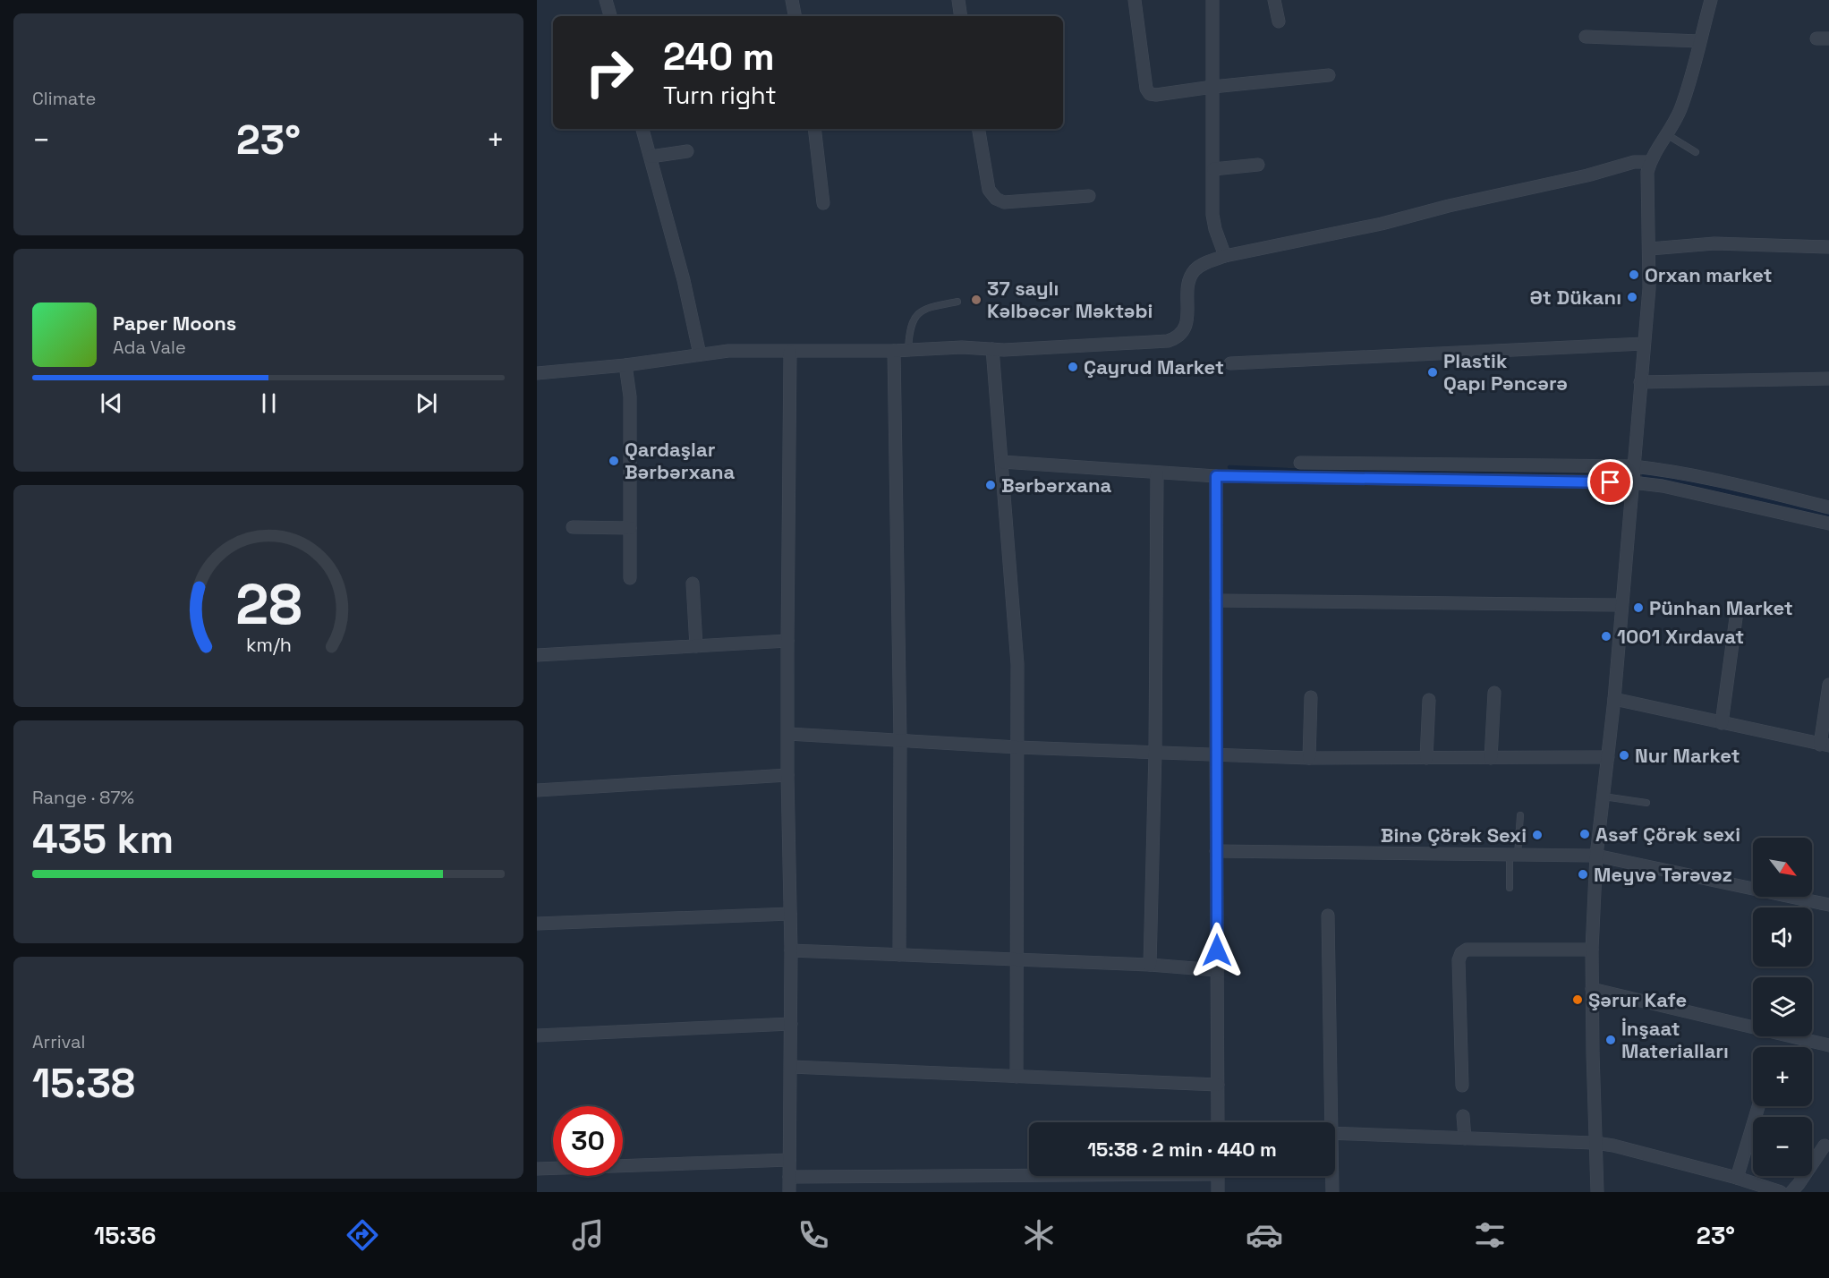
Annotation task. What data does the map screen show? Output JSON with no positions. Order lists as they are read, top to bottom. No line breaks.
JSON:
{"places":["Orxan market","Ət Dükanı","37 saylı Kəlbəcər Məktəbi","Çayrud Market","Plastik Qapı Pəncərə","Qardaşlar Bərbərxana","Bərbərxana","Pünhan Market","1001 Xırdavat","Nur Market","Asəf Çörək sexi","Binə Çörək Sexi","Meyvə Tərəvəz","Şərur Kafe","İnşaat Materialları"],"north":"bottom right","page":{"tile":["Climate",["Range · 87%","435 km"],["Arrival","15:38"]],"turn":["240 m","Turn right"],"heat":["−","23°","+"],"song":["Paper Moons","Ada Vale"],"map_buttons":["+","−"],"limit":"30","trip":"15:38 · 2 min · 440 m","tabs":["15:36","23°"],"gauge":["28","km/h"]}}
